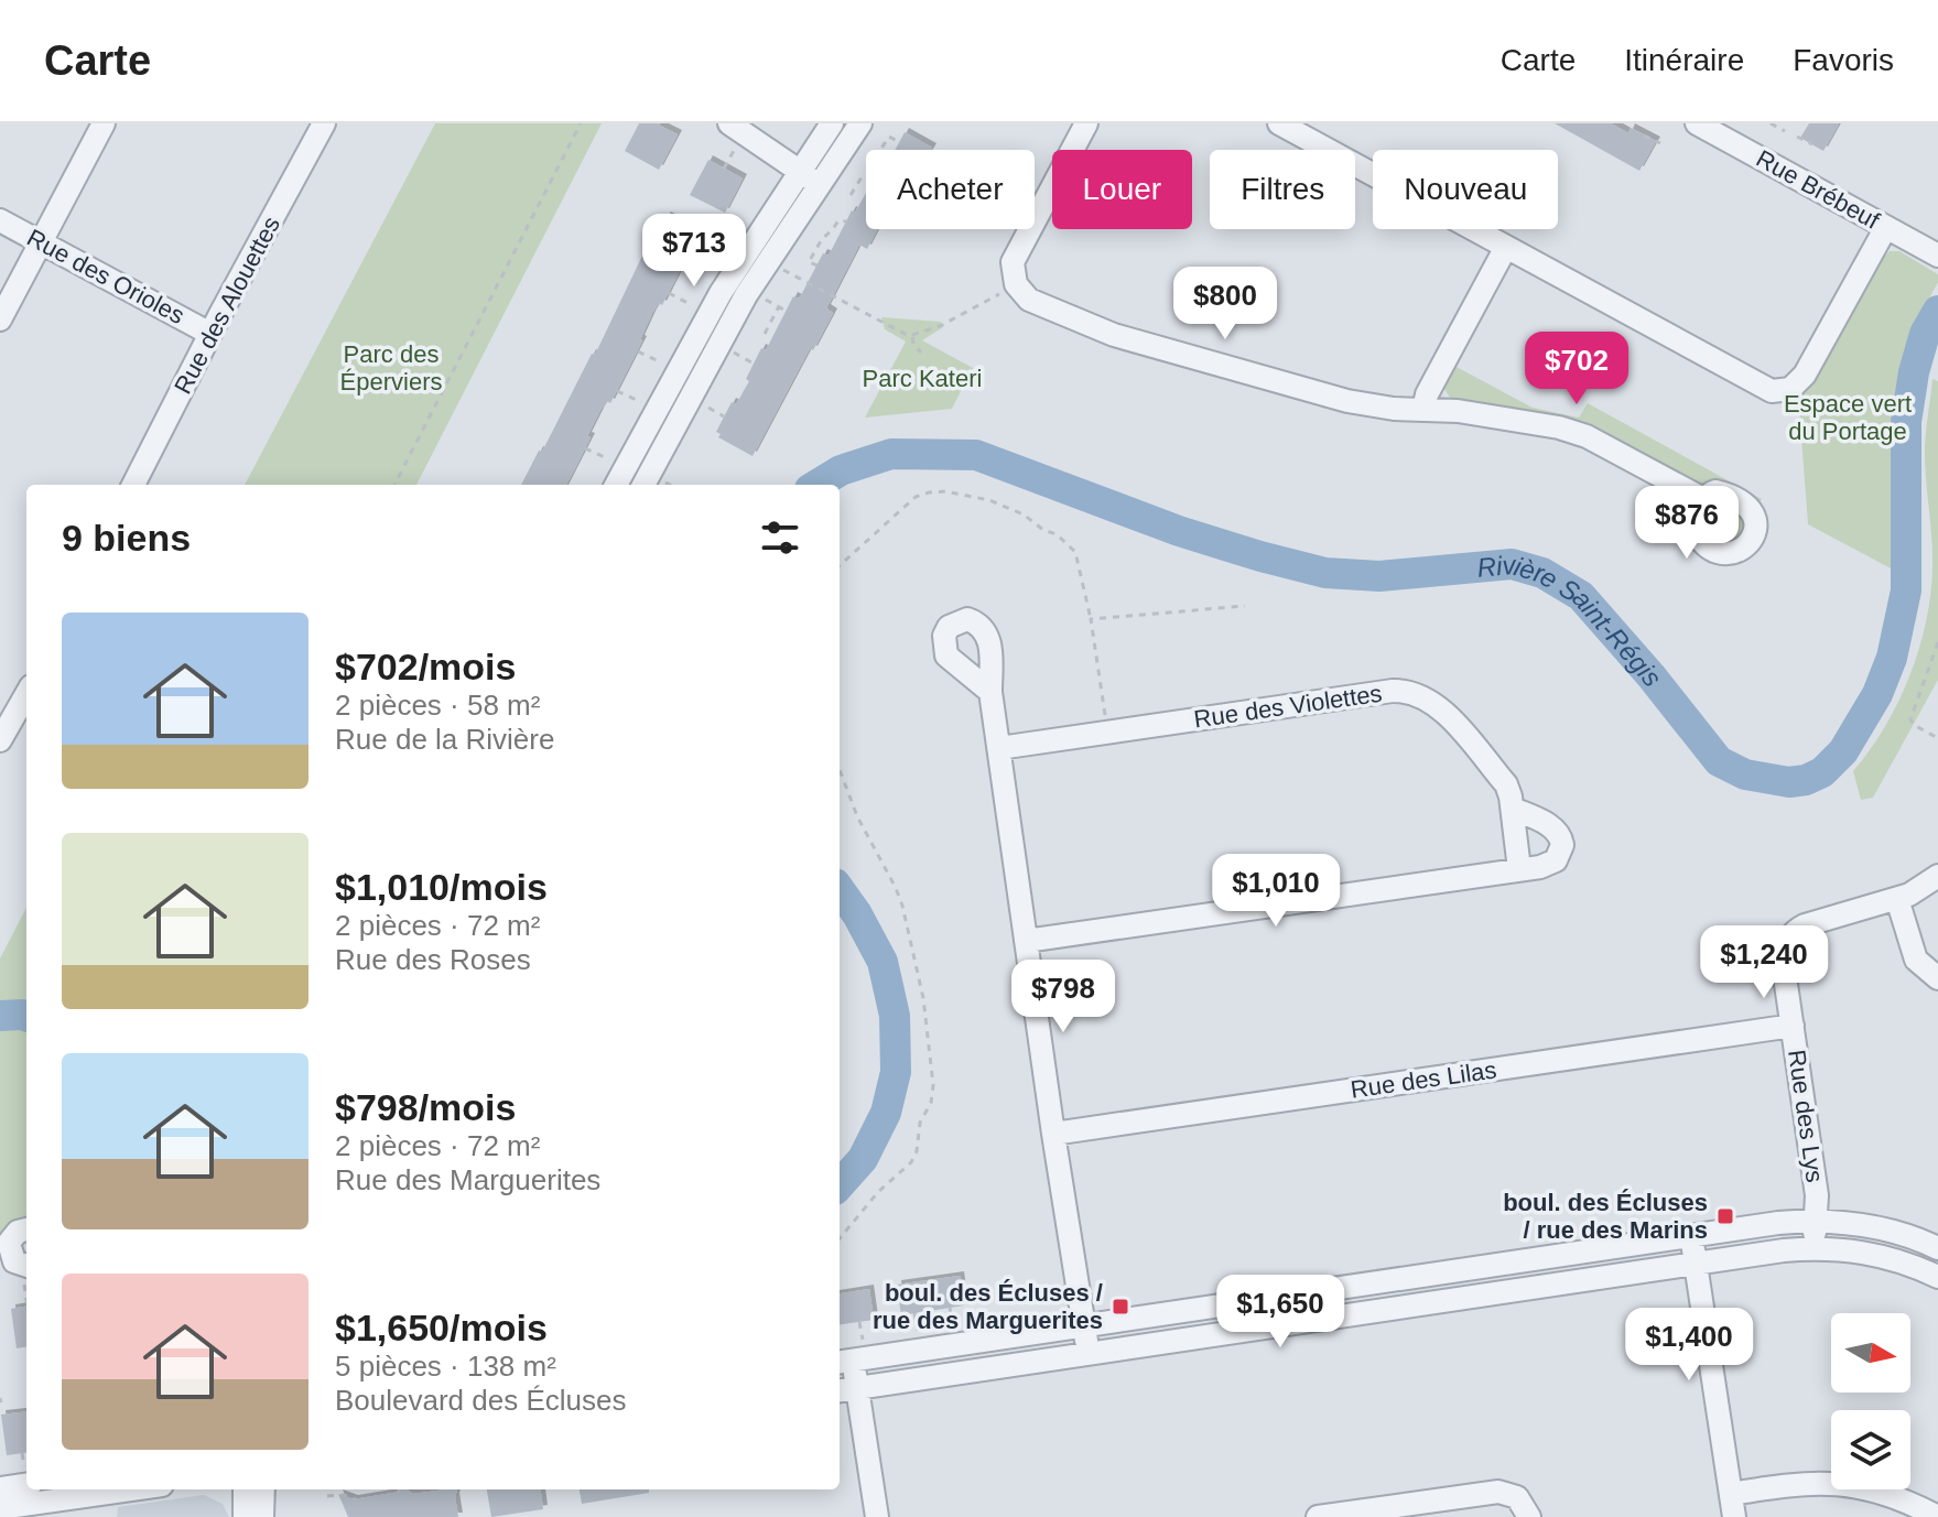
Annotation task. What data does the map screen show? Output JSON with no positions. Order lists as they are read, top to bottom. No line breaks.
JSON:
{"streets":{"street":["Rue Brébeuf","Rue des Orioles","Rue des Alouettes","Rue des Violettes","Rue des Lilas","Rue des Lys"]},"crossings":[["Rue des Orioles","Rue des Alouettes"],["Rue des Lilas","Rue des Lys"]],"water":["Rivière Saint-Régis"],"parks":["Parc des Éperviers","Parc Kateri","Espace vert du Portage"],"places":{"transit":["boul. des Écluses / rue des Marins","boul. des Écluses / rue des Marguerites"]},"north":"right","page":{"header":"Carte","nav":["Carte","Itinéraire","Favoris"],"chip":["Acheter","Louer","Filtres","Nouveau"],"price":["$713","$800","$702","$876","$1,010","$1,240","$798","$1,650","$1,400"],"heading":"9 biens","list":[{"name":"$702/mois","note":"2 pièces · 58 m² · Rue de la Rivière"},{"name":"$1,010/mois","note":"2 pièces · 72 m² · Rue des Roses"},{"name":"$798/mois","note":"2 pièces · 72 m² · Rue des Marguerites"},{"name":"$1,650/mois","note":"5 pièces · 138 m² · Boulevard des Écluses"}]}}
